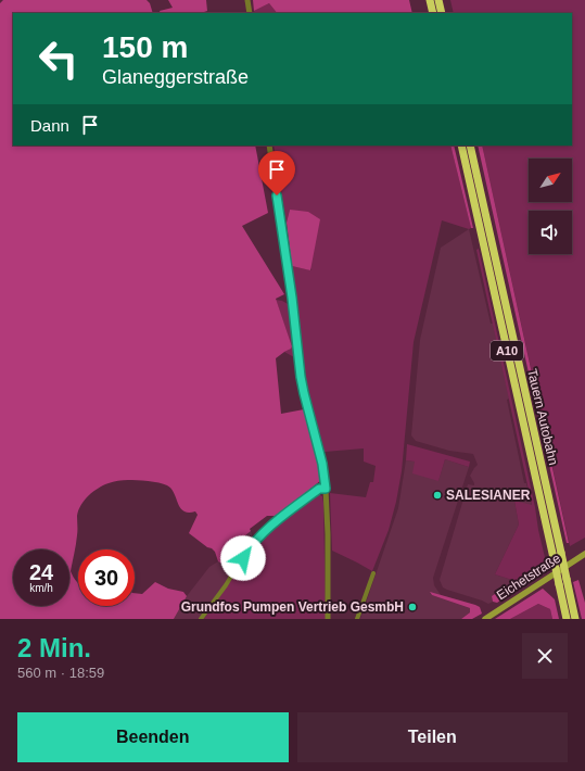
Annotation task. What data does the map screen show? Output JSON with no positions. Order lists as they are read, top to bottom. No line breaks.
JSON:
{"streets":{"highway":["A10","Tauern Autobahn"],"main road":["Eichetstraße"]},"places":["SALESIANER","Grundfos Pumpen Vertrieb GesmbH"],"north":"top right","page":{"turn":["150 m","Glaneggerstraße"],"then":"Dann","speed":"24 km/h","limit":"30","heading":["2 Min.","560 m · 18:59"],"buttons":["Beenden","Teilen"]}}
